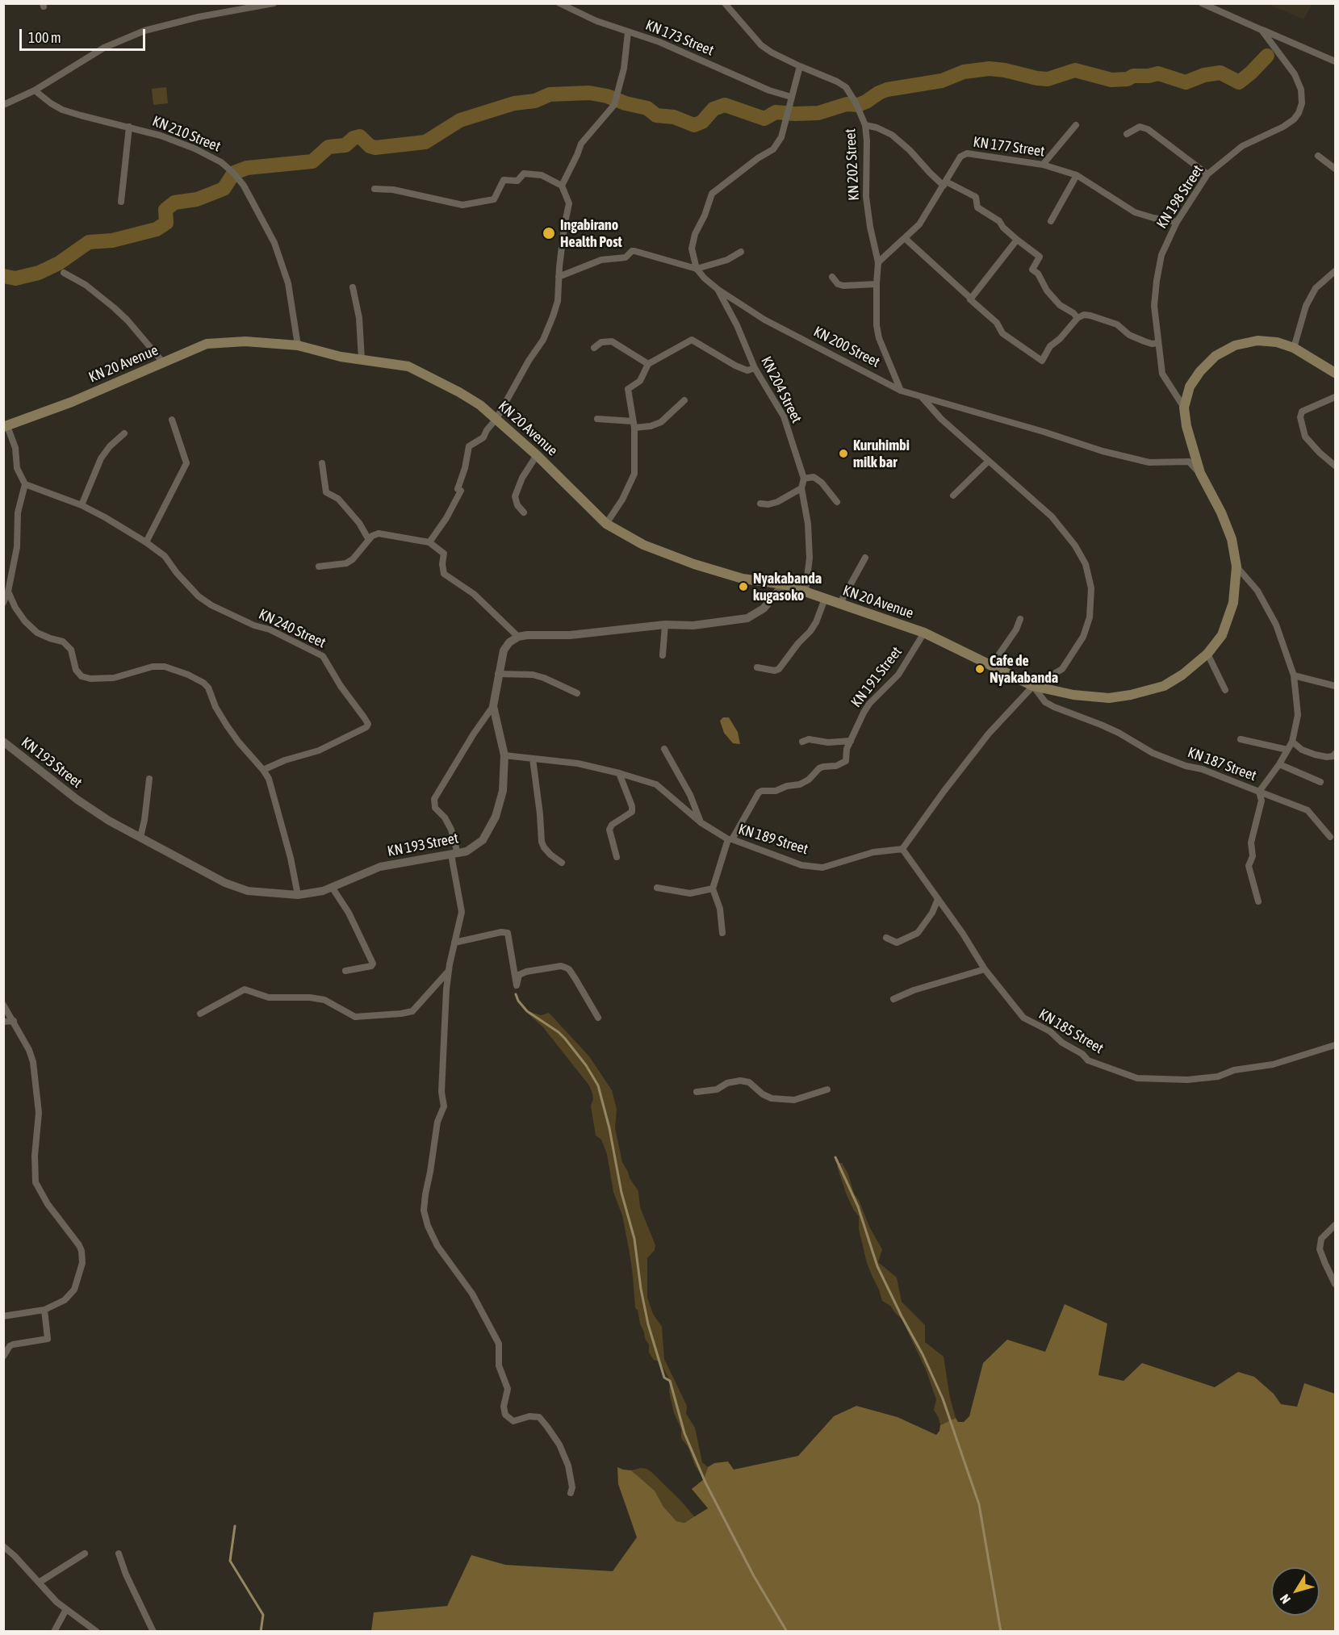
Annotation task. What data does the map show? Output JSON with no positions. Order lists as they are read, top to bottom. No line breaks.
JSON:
{"streets":{"main road":["KN 20 Avenue"],"street":["KN 173 Street","KN 210 Street","KN 177 Street","KN 202 Street","KN 198 Street","KN 200 Street","KN 204 Street","KN 240 Street","KN 191 Street","KN 193 Street","KN 187 Street","KN 189 Street","KN 185 Street"]},"crossings":[["KN 210 Street","KN 20 Avenue"],["KN 177 Street","KN 202 Street"],["KN 177 Street","KN 198 Street"],["KN 202 Street","KN 200 Street"],["KN 198 Street","KN 20 Avenue"],["KN 200 Street","KN 20 Avenue"],["KN 200 Street","KN 204 Street"],["KN 20 Avenue","KN 191 Street"],["KN 20 Avenue","KN 187 Street"],["KN 191 Street","KN 189 Street"],["KN 193 Street","KN 189 Street"],["KN 189 Street","KN 185 Street"]],"places":["Ingabirano Health Post","Kuruhimbi milk bar","Nyakabanda kugasoko","Cafe de Nyakabanda"],"scale_bar":"100 m","north":"bottom left"}
